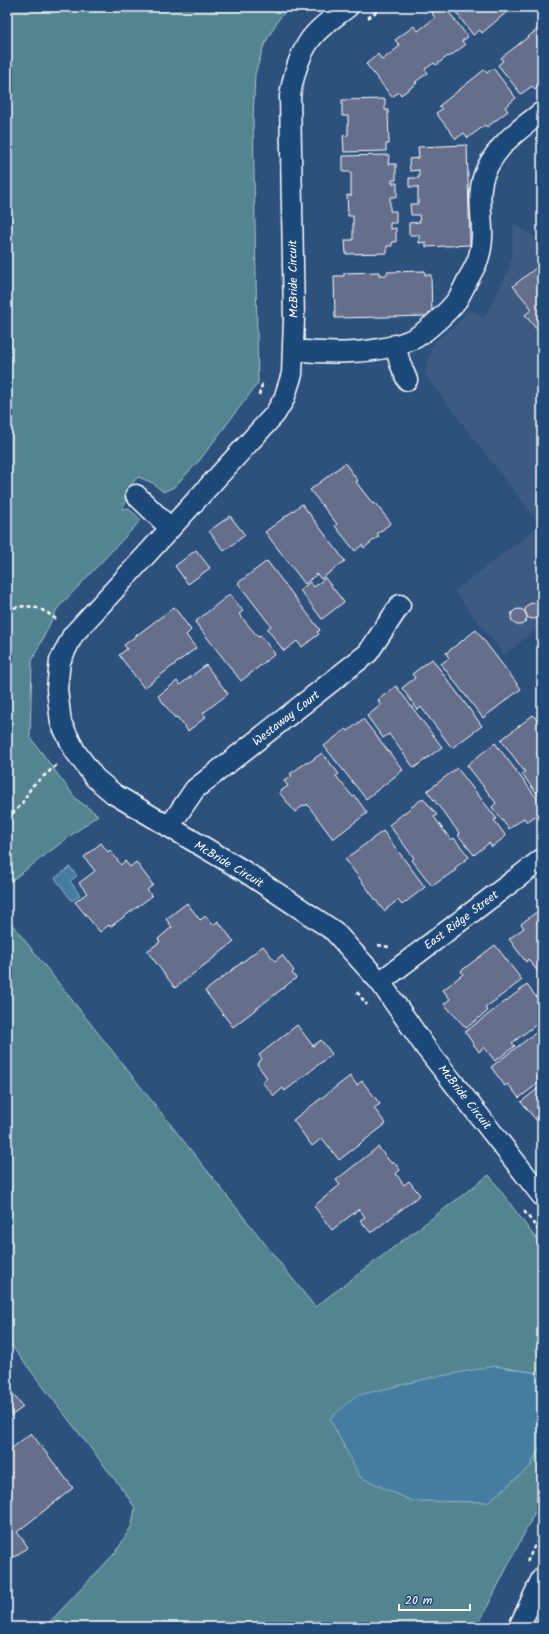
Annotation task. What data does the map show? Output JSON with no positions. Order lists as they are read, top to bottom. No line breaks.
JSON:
{"streets":{"street":["McBride Circuit","Westaway Court","East Ridge Street"]},"crossings":[["McBride Circuit","Westaway Court"],["McBride Circuit","East Ridge Street"]],"scale_bar":"20 m"}
